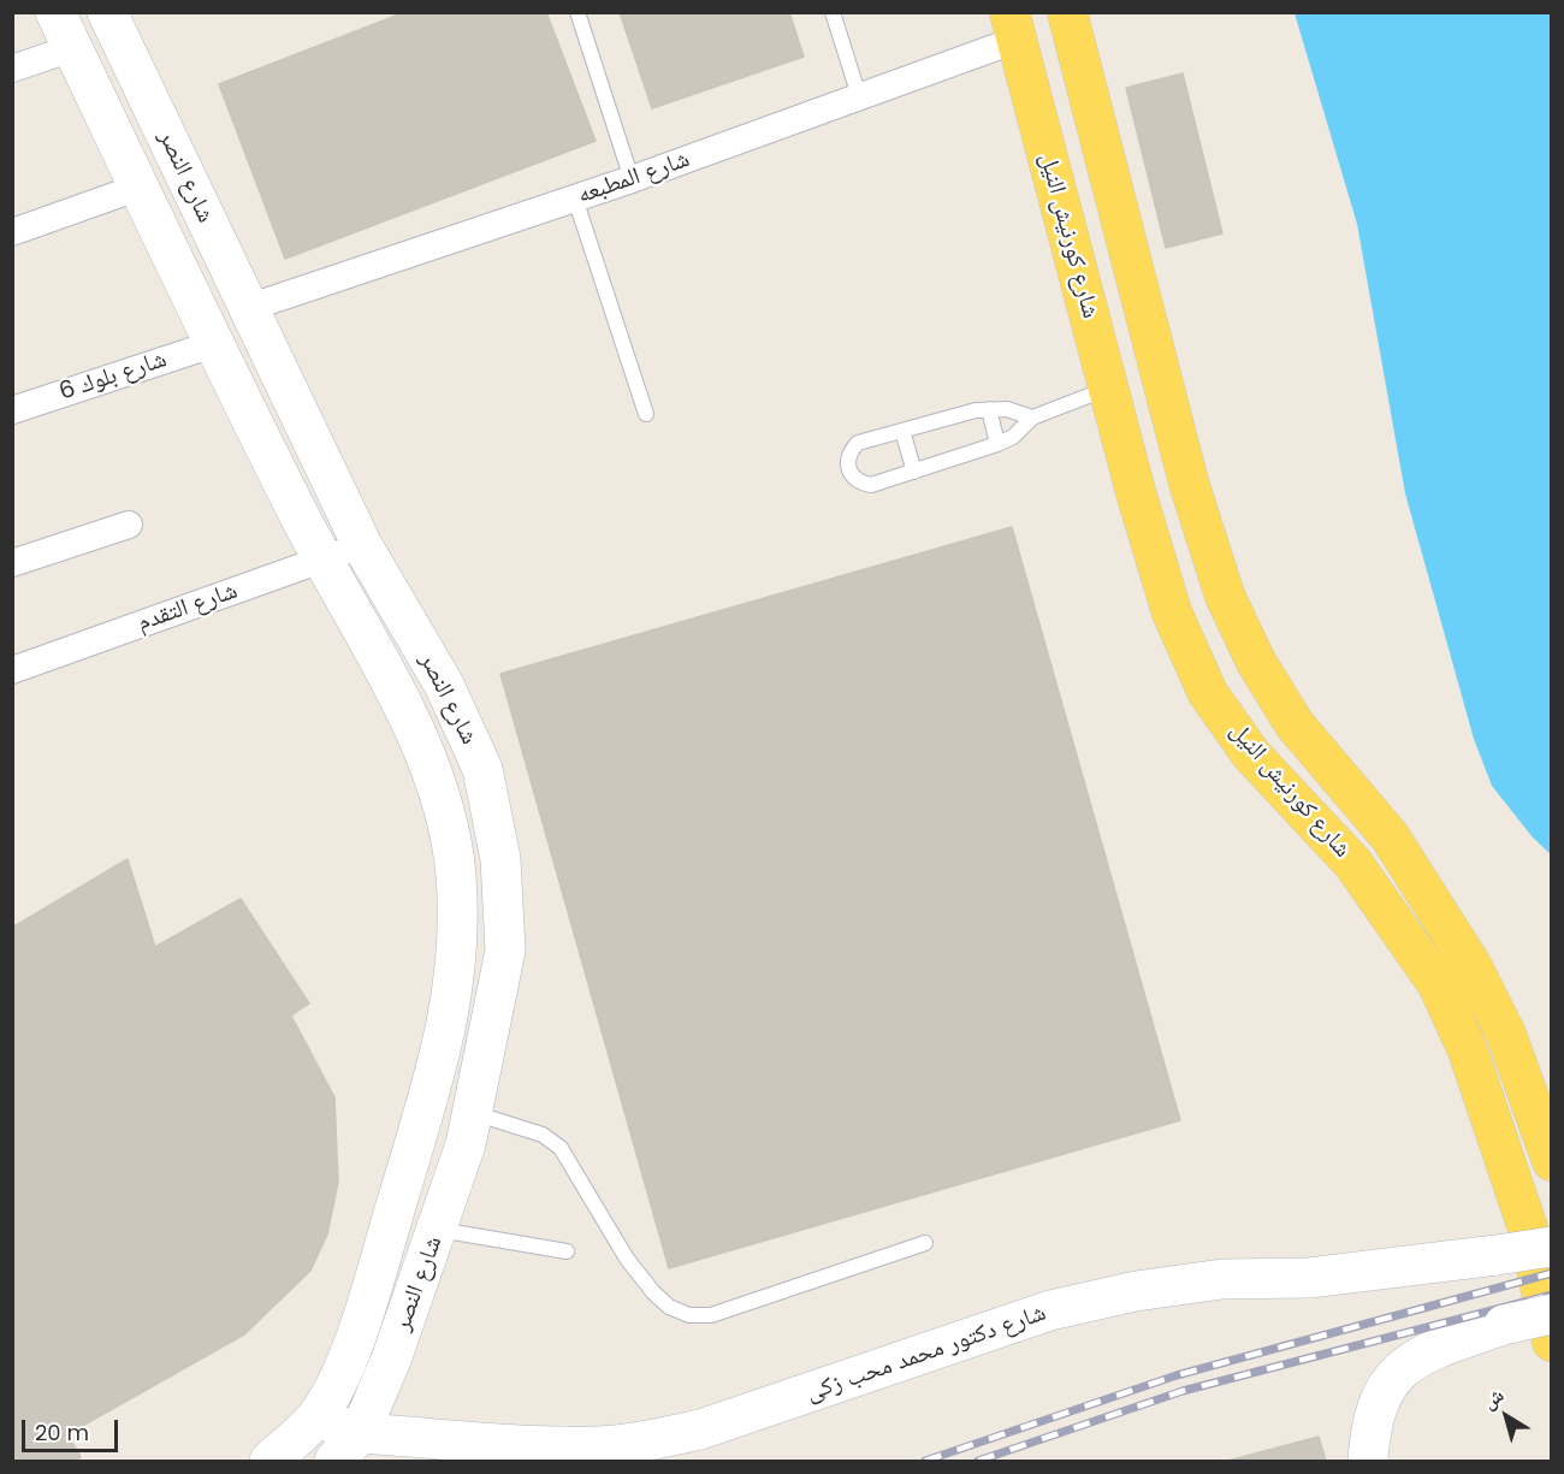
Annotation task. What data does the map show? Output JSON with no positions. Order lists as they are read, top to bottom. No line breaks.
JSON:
{"streets":{"main road":["شارع النصر","شارع كورنيش النيل","شارع دكتور محمد محب زكى"],"street":["شارع المطبعه","شارع بلوك 6","شارع التقدم"]},"crossings":[["شارع النصر","شارع المطبعه"],["شارع النصر","شارع بلوك 6"],["شارع النصر","شارع التقدم"],["شارع النصر","شارع دكتور محمد محب زكى"],["شارع المطبعه","شارع كورنيش النيل"]],"scale_bar":"20 m","north":"top left"}
